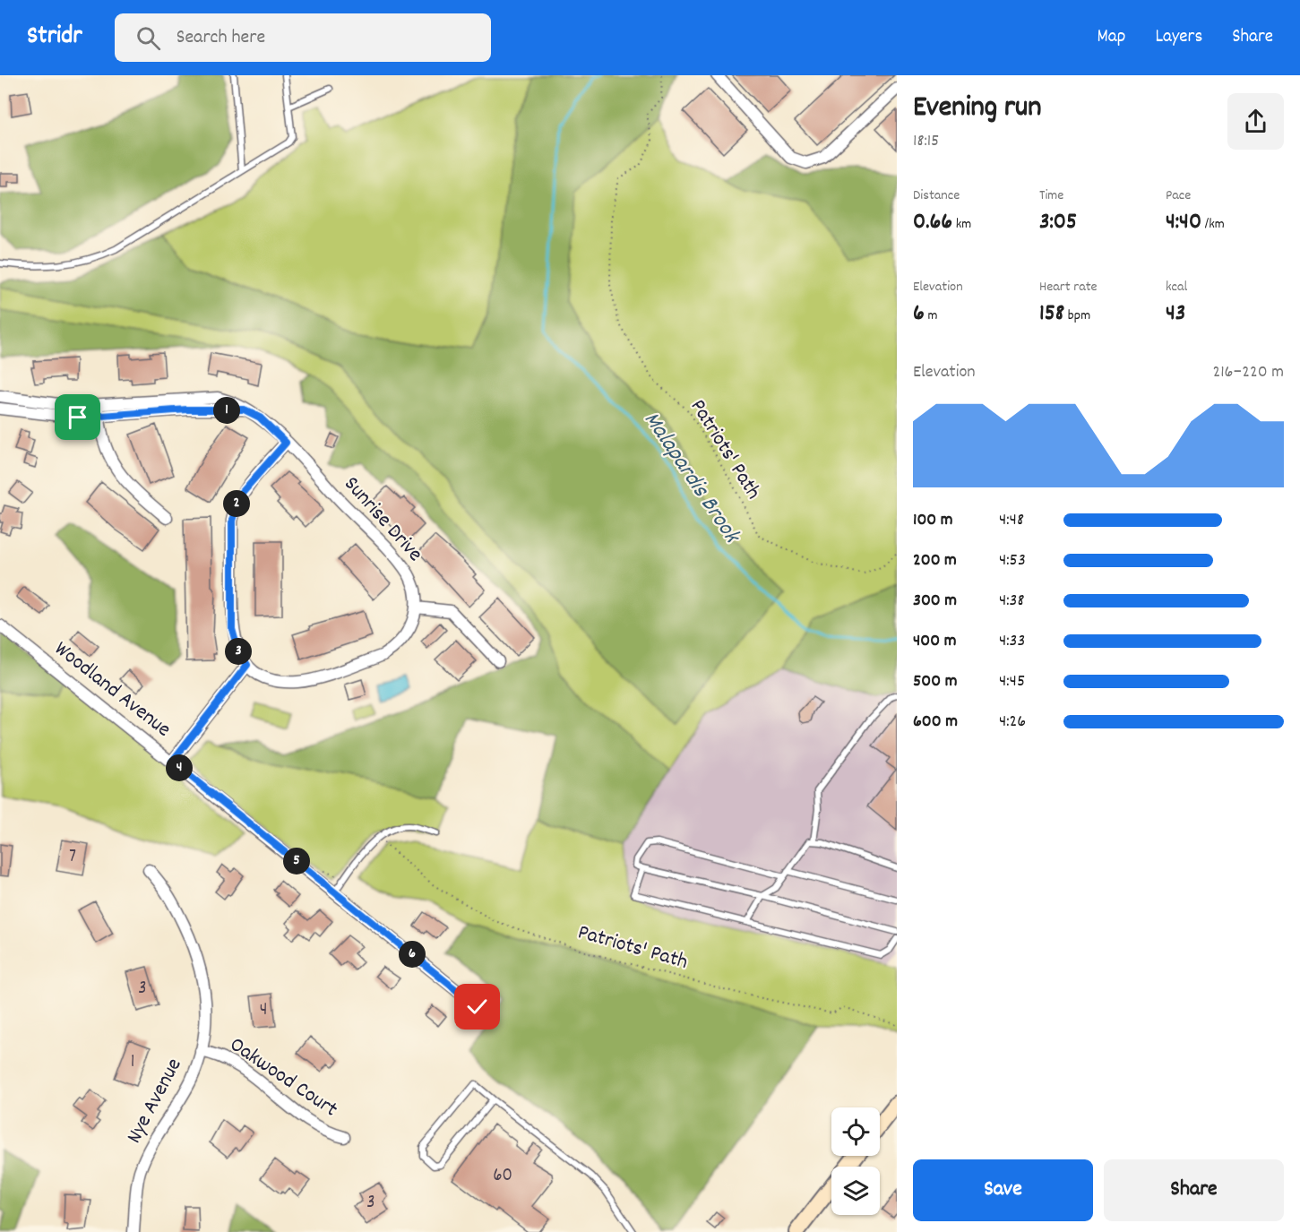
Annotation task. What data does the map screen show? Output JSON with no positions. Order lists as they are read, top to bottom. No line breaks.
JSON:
{"streets":{"street":["Sunrise Drive","Woodland Avenue","Oakwood Court","Nye Avenue"],"path":["Patriots' Path"]},"crossings":[["Oakwood Court","Nye Avenue"]],"water":["Malapardis Brook"],"house_numbers":["7","3","4","1","60","3"],"page":{"header":"Stridr","search":"Search here","nav":["Map","Layers","Share"],"heading":["Evening run","18:15"],"stats":[["Distance","0.66 km"],["Time","3:05"],["Pace","4:40 /km"],["Elevation","6 m"],["Heart rate","158 bpm"],["kcal","43"]],"chart":["Elevation","216–220 m"],"pins":["1","2","3","4","5","6"],"list":[{"name":"100 m","note":"4:48"},{"name":"200 m","note":"4:53"},{"name":"300 m","note":"4:38"},{"name":"400 m","note":"4:33"},{"name":"500 m","note":"4:45"},{"name":"600 m","note":"4:26"}],"buttons":["Save","Share"]}}
